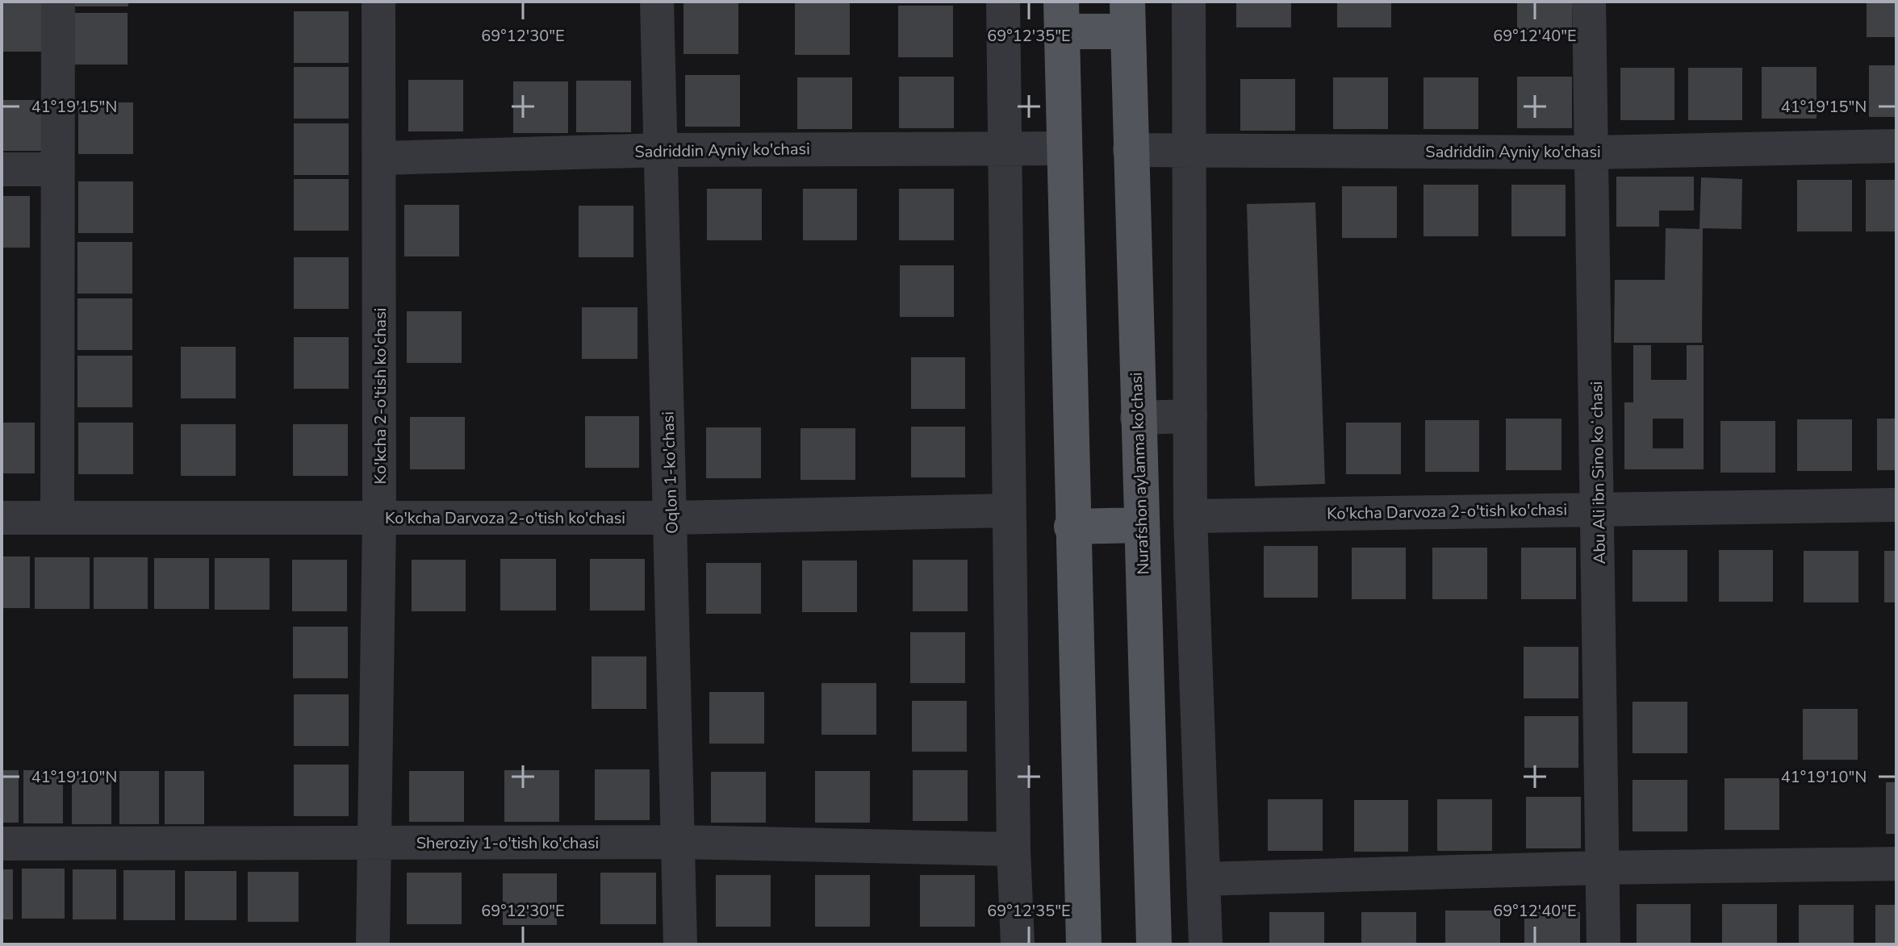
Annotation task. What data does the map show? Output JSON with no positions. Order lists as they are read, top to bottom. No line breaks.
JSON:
{"streets":{"main road":["Nurafshon aylanma ko'chasi"],"street":["Sadriddin Ayniy ko'chasi","Ko'kcha 2-o'tish ko'chasi","Oqlon 1-ko'chasi","Abu Ali ibn Sino koʻchasi","Ko'kcha Darvoza 2-o'tish ko'chasi","Sheroziy 1-o'tish ko'chasi"]},"crossings":[["Sadriddin Ayniy ko'chasi","Ko'kcha 2-o'tish ko'chasi"],["Sadriddin Ayniy ko'chasi","Oqlon 1-ko'chasi"],["Sadriddin Ayniy ko'chasi","Abu Ali ibn Sino koʻchasi"],["Sadriddin Ayniy ko'chasi","Nurafshon aylanma ko'chasi"],["Ko'kcha 2-o'tish ko'chasi","Ko'kcha Darvoza 2-o'tish ko'chasi"],["Ko'kcha 2-o'tish ko'chasi","Sheroziy 1-o'tish ko'chasi"],["Oqlon 1-ko'chasi","Ko'kcha Darvoza 2-o'tish ko'chasi"],["Oqlon 1-ko'chasi","Sheroziy 1-o'tish ko'chasi"],["Abu Ali ibn Sino koʻchasi","Ko'kcha Darvoza 2-o'tish ko'chasi"]],"coordinates":["69°12'30\"E","69°12'35\"E","69°12'40\"E","41°19'15\"N","41°19'10\"N"]}
